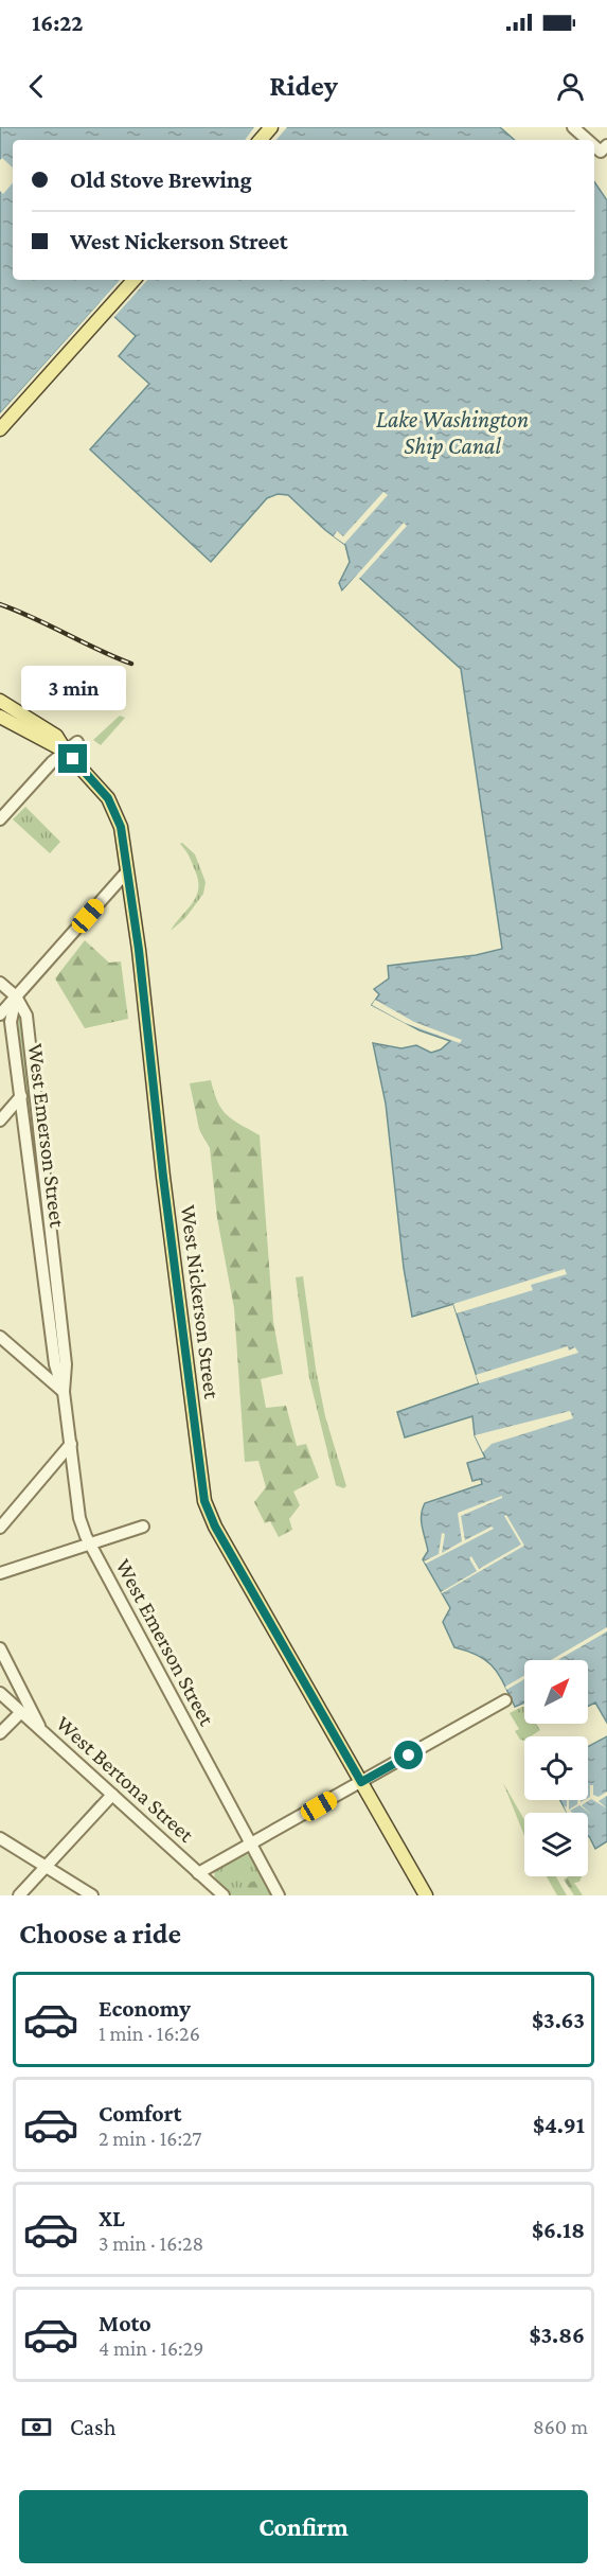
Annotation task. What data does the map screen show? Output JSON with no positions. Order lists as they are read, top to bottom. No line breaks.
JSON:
{"streets":{"main road":["West Nickerson Street"],"street":["West Emerson Street","West Bertona Street"]},"water":["Lake Washington Ship Canal"],"north":"top right","page":{"status":"16:22","header":"Ridey","banner":["Old Stove Brewing","West Nickerson Street"],"bubble":"3 min","heading":"Choose a ride","list":[{"name":"Economy","note":"1 min · 16:26","value":"$3.63"},{"name":"Comfort","note":"2 min · 16:27","value":"$4.91"},{"name":"XL","note":"3 min · 16:28","value":"$6.18"},{"name":"Moto","note":"4 min · 16:29","value":"$3.86"}],"pay":["Cash","860 m"],"buttons":"Confirm"}}
